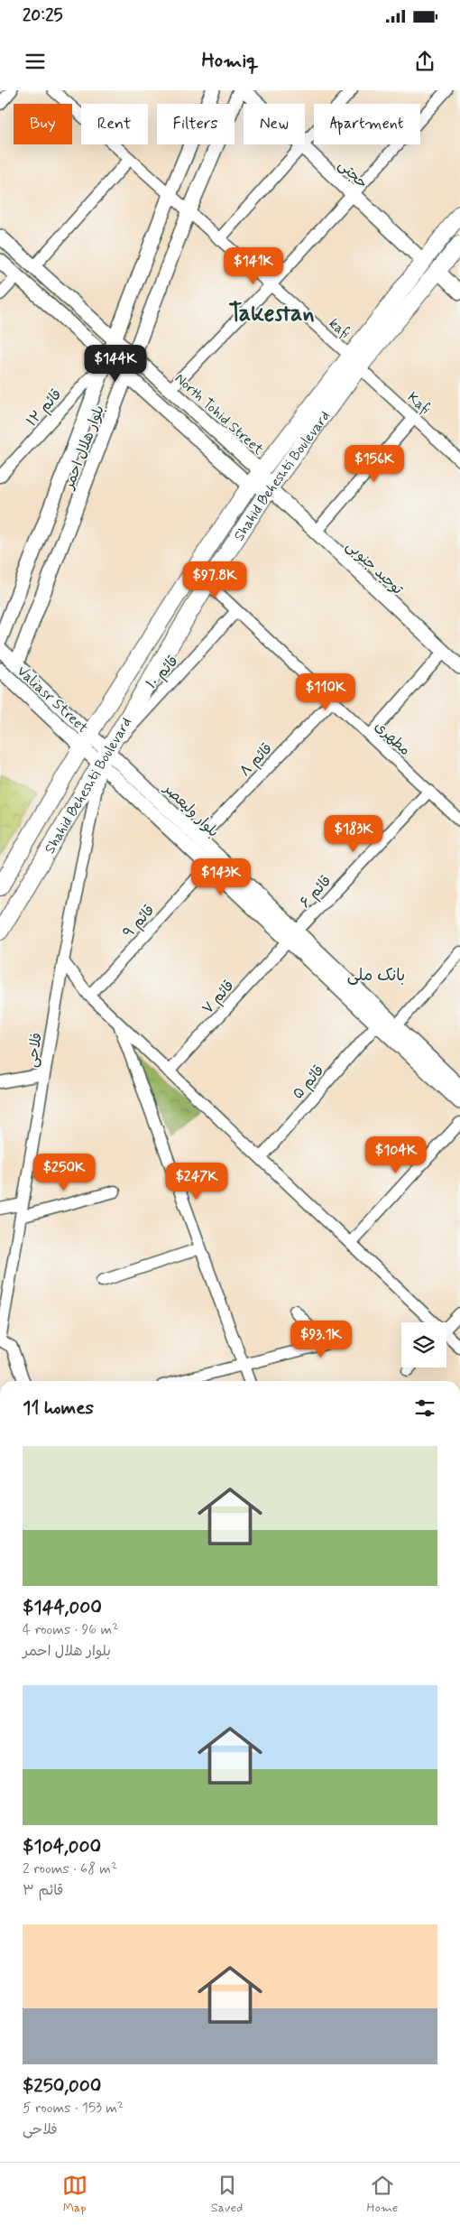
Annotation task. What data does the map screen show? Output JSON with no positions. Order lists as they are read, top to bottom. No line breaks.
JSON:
{"streets":{"main road":["Shahid Beheshti Boulevard"],"street":["حجتی","kafi","Kafi","قائم ۱۲","North Tohid Street","بلوار هلال احمر","توحید جنوبی","قائم ۱۰","Valiasr Street","مطهری","قائم ۸","بلوار ولیعصر","قائم ۶","قائم ۹","قائم ۷","فلاحی","قائم ۵"]},"crossings":[["حجتی","Shahid Beheshti Boulevard"],["kafi","Kafi"],["kafi","بلوار هلال احمر"],["kafi","Shahid Beheshti Boulevard"],["Kafi","Shahid Beheshti Boulevard"],["قائم ۱۲","بلوار هلال احمر"],["North Tohid Street","بلوار هلال احمر"],["North Tohid Street","Shahid Beheshti Boulevard"],["North Tohid Street","توحید جنوبی"],["بلوار هلال احمر","بلوار ولیعصر"],["Shahid Beheshti Boulevard","توحید جنوبی"],["Shahid Beheshti Boulevard","قائم ۱۰"],["Shahid Beheshti Boulevard","Valiasr Street"],["Shahid Beheshti Boulevard","مطهری"],["Shahid Beheshti Boulevard","بلوار ولیعصر"],["Shahid Beheshti Boulevard","فلاحی"],["قائم ۱۰","مطهری"],["قائم ۱۰","بلوار ولیعصر"],["قائم ۱۰","فلاحی"],["Valiasr Street","بلوار ولیعصر"],["مطهری","قائم ۸"],["مطهری","قائم ۶"],["قائم ۸","بلوار ولیعصر"],["بلوار ولیعصر","قائم ۶"],["بلوار ولیعصر","قائم ۷"],["بلوار ولیعصر","فلاحی"],["قائم ۶","قائم ۷"]],"districts":["Takestan","بانک ملی"],"page":{"status":"20:25","header":"Homiq","chip":["Buy","Rent","Filters","New","Apartment"],"price":["$141K","$144K","$156K","$97.8K","$110K","$183K","$143K","$104K","$250K","$247K","$93.1K"],"heading":"11 homes","list":[{"name":"$144,000","note":"4 rooms · 96 m² · بلوار هلال احمر"},{"name":"$104,000","note":"2 rooms · 68 m² · قائم ۳"},{"name":"$250,000","note":"5 rooms · 153 m² · فلاحی"}],"tabs":["Map","Saved","Home"]}}
